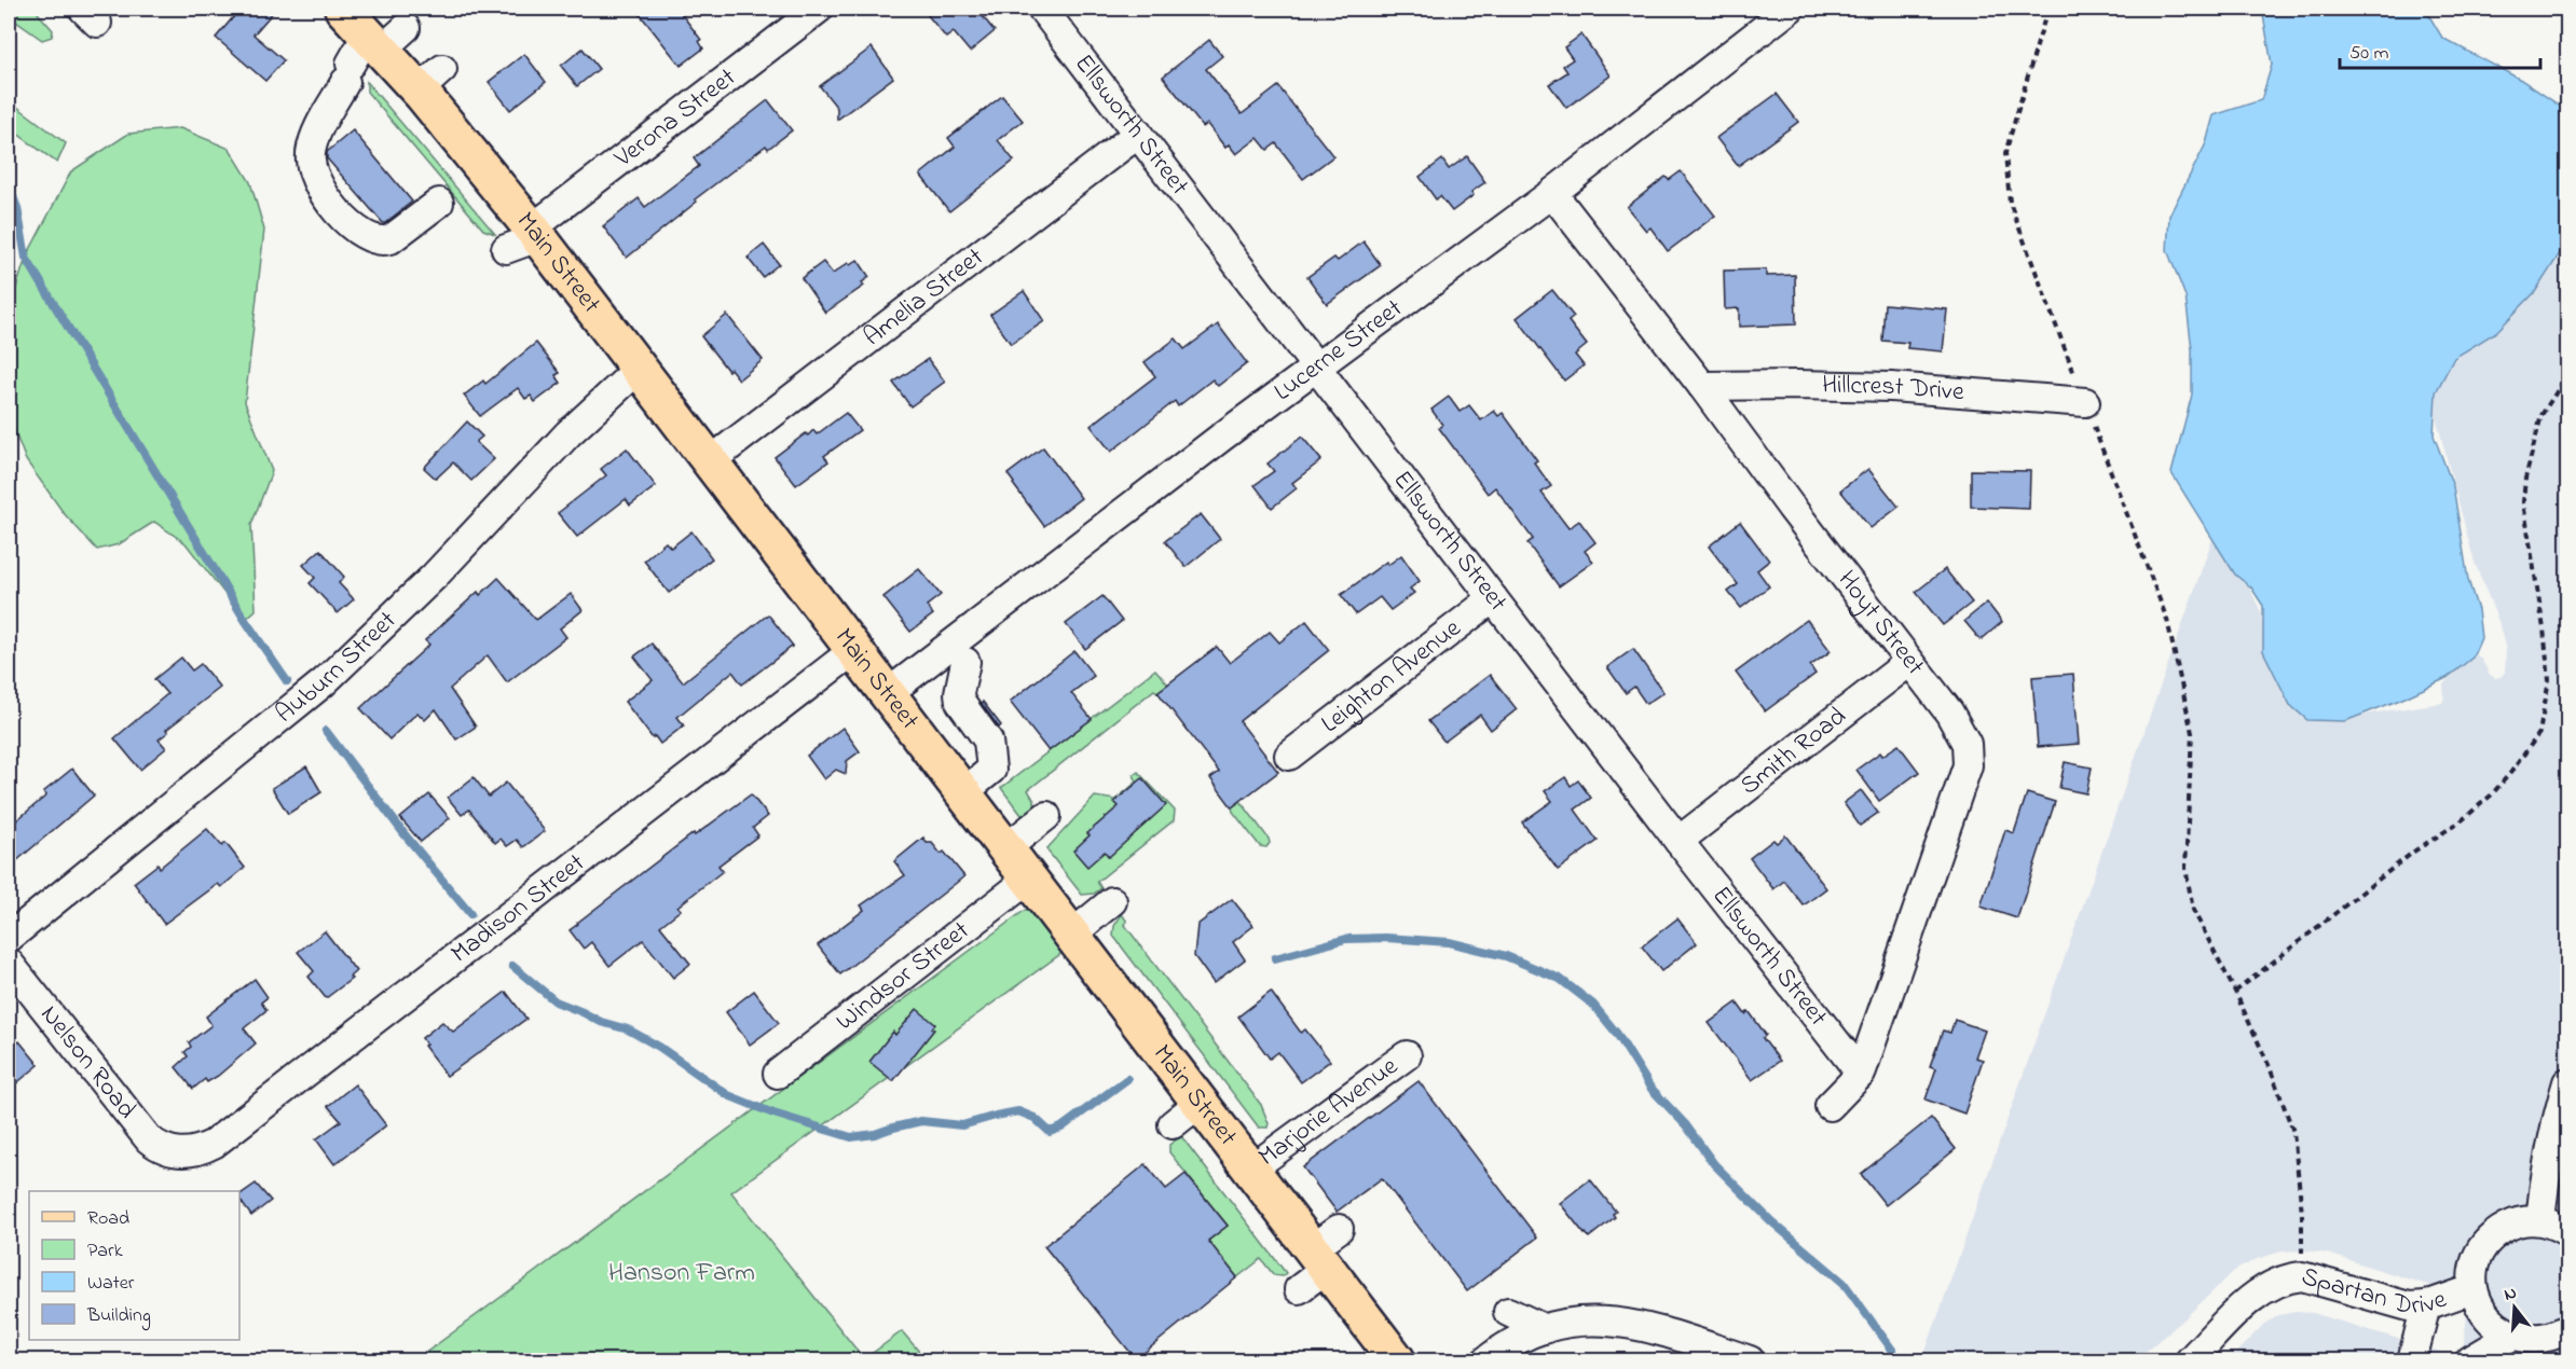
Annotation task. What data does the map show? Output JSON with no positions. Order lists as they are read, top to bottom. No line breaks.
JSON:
{"streets":{"main road":["Main Street"],"street":["Verona Street","Ellsworth Street","Amelia Street","Lucerne Street","Hillcrest Drive","Hoyt Street","Auburn Street","Leighton Avenue","Smith Road","Madison Street","Windsor Street","Nelson Road","Marjorie Avenue","Spartan Drive"]},"crossings":[["Verona Street","Main Street"],["Ellsworth Street","Amelia Street"],["Ellsworth Street","Lucerne Street"],["Ellsworth Street","Hoyt Street"],["Ellsworth Street","Leighton Avenue"],["Ellsworth Street","Smith Road"],["Main Street","Amelia Street"],["Main Street","Lucerne Street"],["Main Street","Auburn Street"],["Main Street","Madison Street"],["Main Street","Windsor Street"],["Main Street","Marjorie Avenue"],["Lucerne Street","Hoyt Street"],["Hillcrest Drive","Hoyt Street"],["Hoyt Street","Smith Road"],["Madison Street","Nelson Road"]],"parks":["Hanson Farm"],"legend":["Road","Park","Water","Building"],"scale_bar":"50 m","north":"top"}
